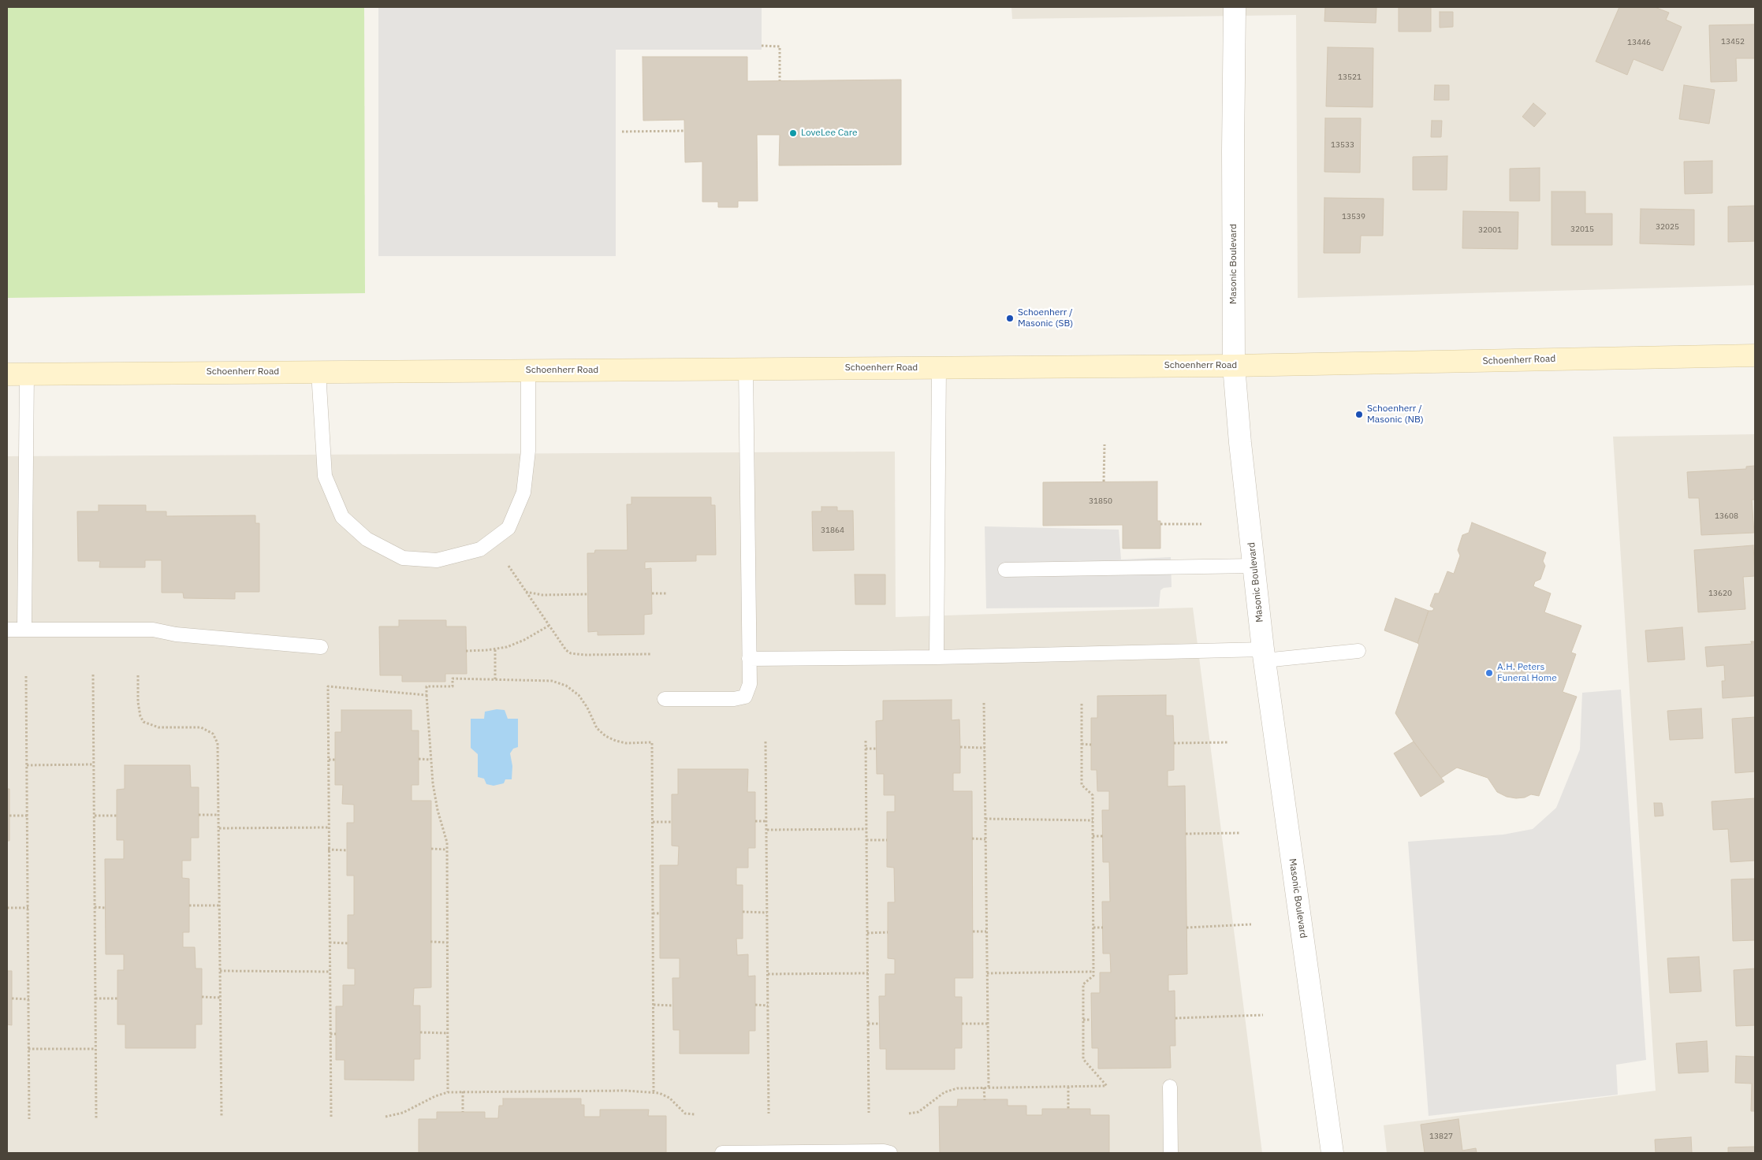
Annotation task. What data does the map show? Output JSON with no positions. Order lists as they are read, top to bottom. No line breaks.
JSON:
{"streets":{"main road":["Schoenherr Road"],"street":["Masonic Boulevard"]},"crossings":[["Masonic Boulevard","Schoenherr Road"]],"places":["LoveLee Care","Schoenherr / Masonic (SB)","Schoenherr / Masonic (NB)","A.H. Peters Funeral Home"],"house_numbers":["13452","13446","13521","13533","13539","32025","32015","32001","31850","13608","31864","13620","13827"]}
